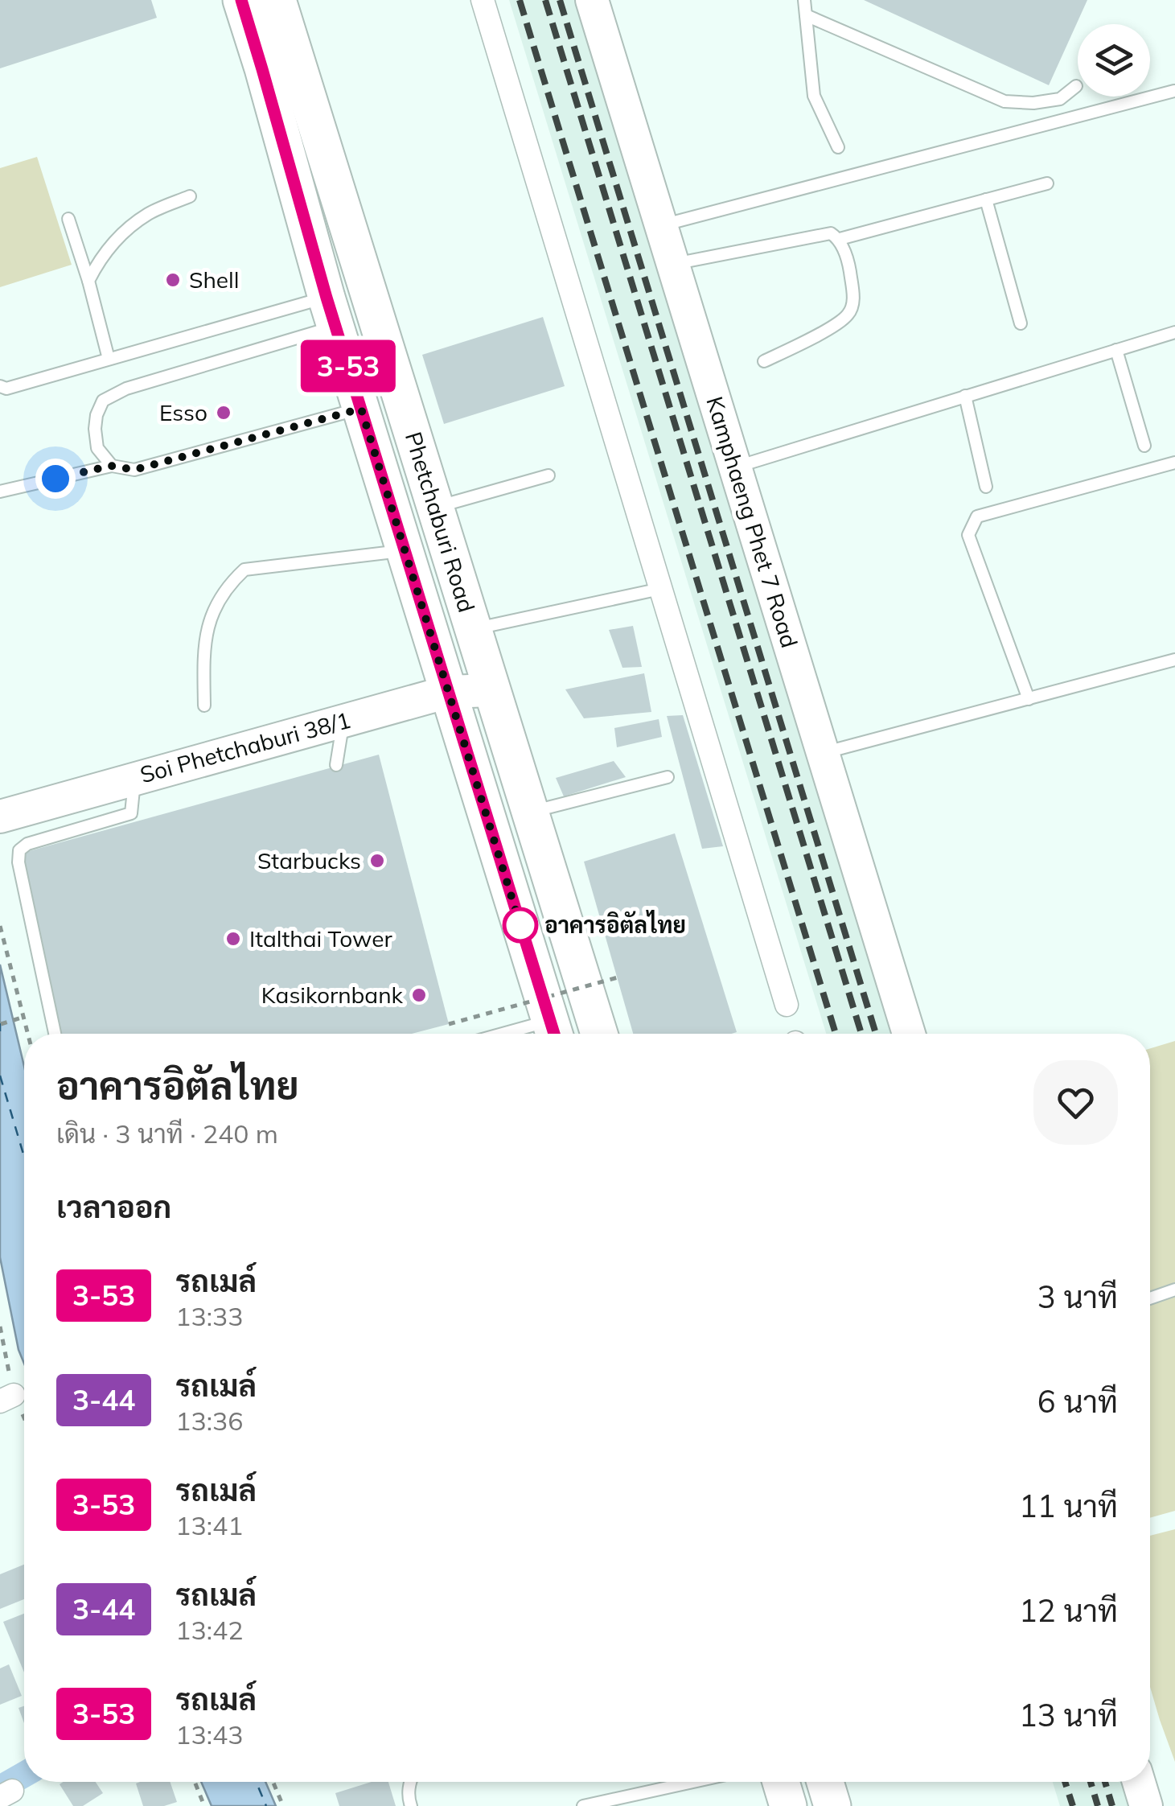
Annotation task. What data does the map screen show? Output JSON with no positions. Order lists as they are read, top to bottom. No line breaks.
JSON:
{"streets":{"main road":["Phetchaburi Road"],"street":["Kamphaeng Phet 7 Road","Soi Phetchaburi 38/1"]},"crossings":[["Phetchaburi Road","Soi Phetchaburi 38/1"]],"places":["Shell","Esso","Starbucks","อาคารอิตัลไทย","Italthai Tower","Kasikornbank"],"lines":["bus line 3-53"],"page":{"on_map":"3-53","heading":[["อาคารอิตัลไทย","เดิน · 3 นาที · 240 m"],"เวลาออก"],"list":[{"mark":"3-53","name":"รถเมล์","note":"13:33","value":"3 นาที"},{"mark":"3-44","name":"รถเมล์","note":"13:36","value":"6 นาที"},{"mark":"3-53","name":"รถเมล์","note":"13:41","value":"11 นาที"},{"mark":"3-44","name":"รถเมล์","note":"13:42","value":"12 นาที"},{"mark":"3-53","name":"รถเมล์","note":"13:43","value":"13 นาที"}]}}
